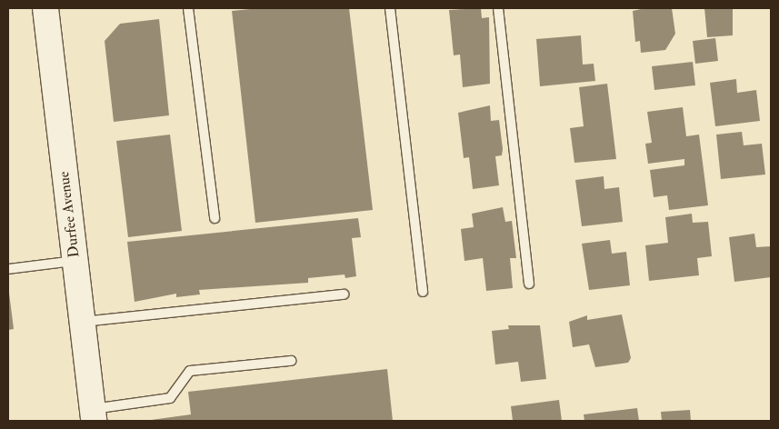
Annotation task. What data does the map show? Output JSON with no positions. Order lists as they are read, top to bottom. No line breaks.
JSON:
{"streets":{"main road":["Durfee Avenue"]}}
